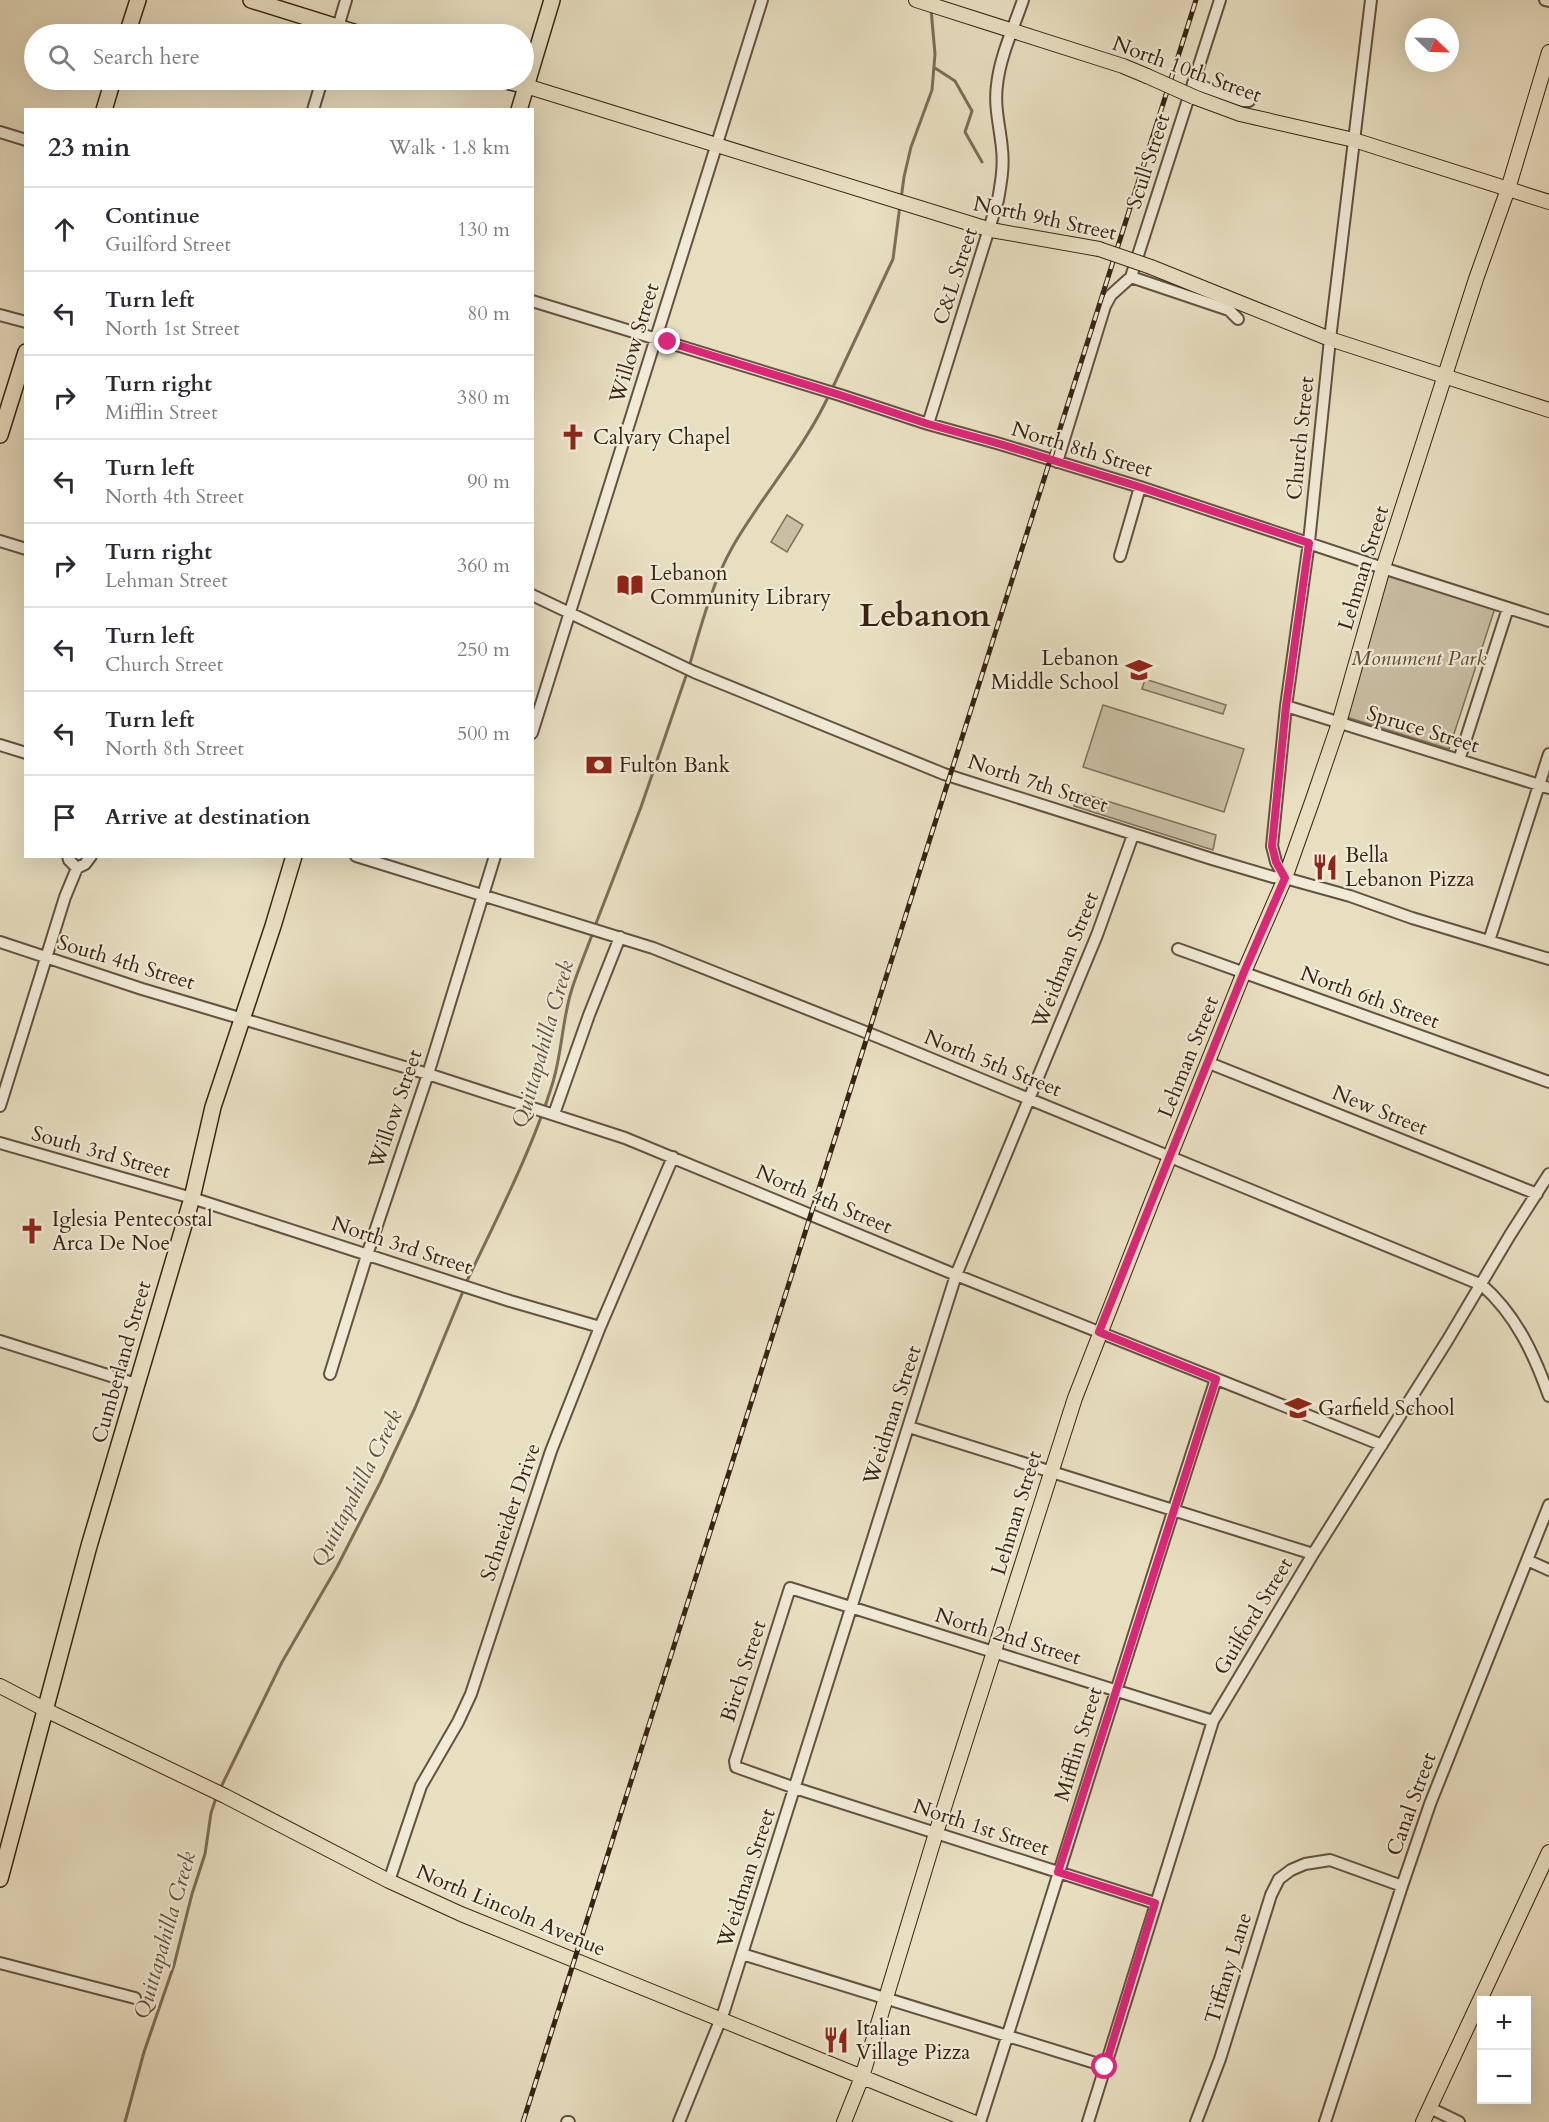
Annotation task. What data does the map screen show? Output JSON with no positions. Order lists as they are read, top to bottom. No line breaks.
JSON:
{"streets":{"highway":["Cumberland Street"],"main road":["North 10th Street","North 9th Street","Lehman Street","North Lincoln Avenue"],"street":["Scull Street","C&L Street","Willow Street","Church Street","North 8th Street","Spruce Street","North 7th Street","Weidman Street","South 4th Street","North 6th Street","North 5th Street","New Street","South 3rd Street","North 4th Street","North 3rd Street","Schneider Drive","Guilford Street","North 2nd Street","Birch Street","Mifflin Street","Canal Street","North 1st Street","Tiffany Lane"]},"crossings":[["North 10th Street","C&L Street"],["North 10th Street","Church Street"],["North 10th Street","Lehman Street"],["Scull Street","North 8th Street"],["North 9th Street","C&L Street"],["North 9th Street","Willow Street"],["North 9th Street","Church Street"],["North 9th Street","Lehman Street"],["C&L Street","North 8th Street"],["Willow Street","North 8th Street"],["Willow Street","North 7th Street"],["Willow Street","North 5th Street"],["Willow Street","North 4th Street"],["Willow Street","North 3rd Street"],["Church Street","North 8th Street"],["Church Street","Lehman Street"],["Church Street","Spruce Street"],["Church Street","North 7th Street"],["North 8th Street","Lehman Street"],["Lehman Street","Spruce Street"],["Lehman Street","North 7th Street"],["Lehman Street","North 6th Street"],["Lehman Street","North 5th Street"],["Lehman Street","New Street"],["Lehman Street","North 4th Street"],["Lehman Street","North 2nd Street"],["Lehman Street","North 1st Street"],["Lehman Street","North Lincoln Avenue"],["North 7th Street","Weidman Street"],["Weidman Street","North 5th Street"],["Weidman Street","North 4th Street"],["Weidman Street","North 2nd Street"],["Weidman Street","North 1st Street"],["Weidman Street","North Lincoln Avenue"],["South 4th Street","North 4th Street"],["South 4th Street","Cumberland Street"],["North 5th Street","Guilford Street"],["New Street","Guilford Street"],["South 3rd Street","North 3rd Street"],["South 3rd Street","Cumberland Street"],["North 4th Street","Cumberland Street"],["North 4th Street","Schneider Drive"],["North 4th Street","Guilford Street"],["North 4th Street","Mifflin Street"],["North 3rd Street","Cumberland Street"],["North 3rd Street","Schneider Drive"],["Cumberland Street","North Lincoln Avenue"],["Schneider Drive","North Lincoln Avenue"],["Guilford Street","North 2nd Street"],["Guilford Street","North 1st Street"],["North 2nd Street","Birch Street"],["North 2nd Street","Mifflin Street"],["Birch Street","North 1st Street"],["Mifflin Street","North 1st Street"],["Canal Street","Tiffany Lane"]],"districts":["Lebanon"],"water":["Quittapahilla Creek"],"parks":["Monument Park"],"places":{"church":["Calvary Chapel","Iglesia Pentecostal Arca De Noe"],"library":["Lebanon Community Library"],"school or university":["Lebanon Middle School","Garfield School"],"bank":["Fulton Bank"],"restaurant":["Bella Lebanon Pizza","Italian Village Pizza"]},"north":"bottom right","page":{"search":"Search here","heading":["23 min","Walk · 1.8 km"],"list":[["Continue","Guilford Street","130 m"],["Turn left","North 1st Street","80 m"],["Turn right","Mifflin Street","380 m"],["Turn left","North 4th Street","90 m"],["Turn right","Lehman Street","360 m"],["Turn left","Church Street","250 m"],["Turn left","North 8th Street","500 m"],"Arrive at destination"],"map_buttons":["+","−"]}}
